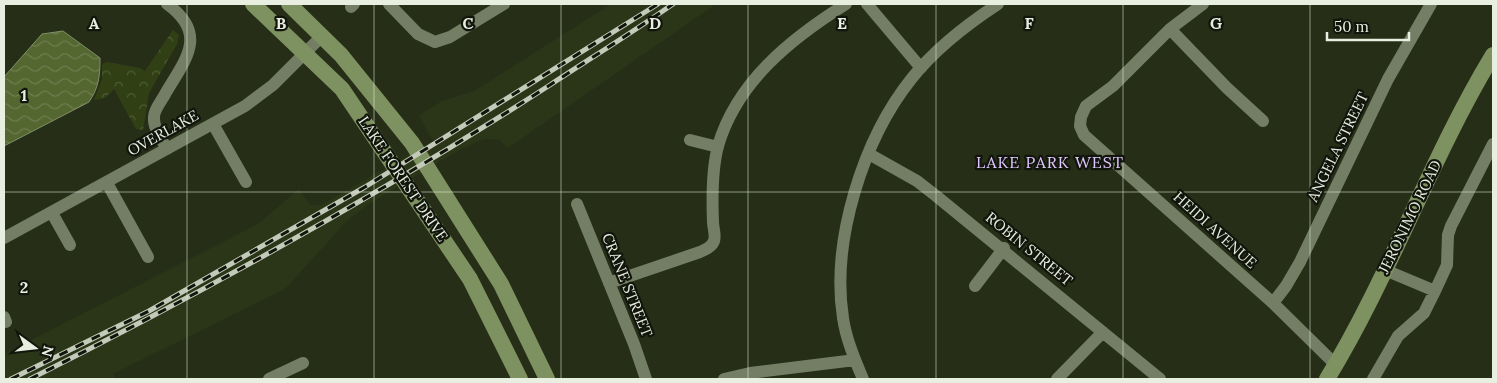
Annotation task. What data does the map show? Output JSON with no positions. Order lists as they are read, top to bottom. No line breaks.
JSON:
{"streets":{"main road":["LAKE FOREST DRIVE","JERONIMO ROAD"],"street":["OVERLAKE","ANGELA STREET","HEIDI AVENUE","ROBIN STREET","CRANE STREET"]},"crossings":[["OVERLAKE","LAKE FOREST DRIVE"],["ANGELA STREET","HEIDI AVENUE"],["JERONIMO ROAD","HEIDI AVENUE"]],"districts":["LAKE PARK WEST"],"scale_bar":"50 m","north":"right","grid":{"columns":["A","B","C","D","E","F","G"],"rows":["1","2"]}}
